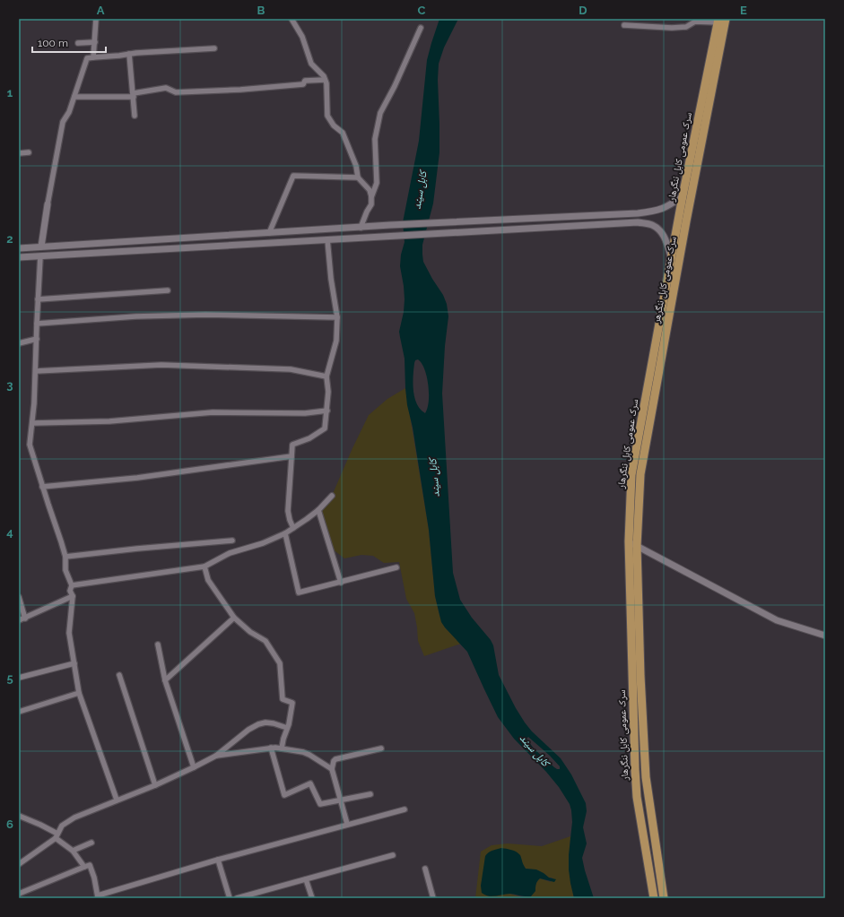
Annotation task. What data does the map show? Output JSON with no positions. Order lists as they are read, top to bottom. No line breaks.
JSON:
{"streets":{"highway":["سرک عمومی کابل ننگرهار","سرک عمومی کابل ننگرهر"]},"crossings":[["سرک عمومی کابل ننگرهار","سرک عمومی کابل ننگرهر"]],"water":["کابل سيند"],"scale_bar":"100 m","grid":{"columns":["A","B","C","D","E"],"rows":["1","2","3","4","5","6"]}}
